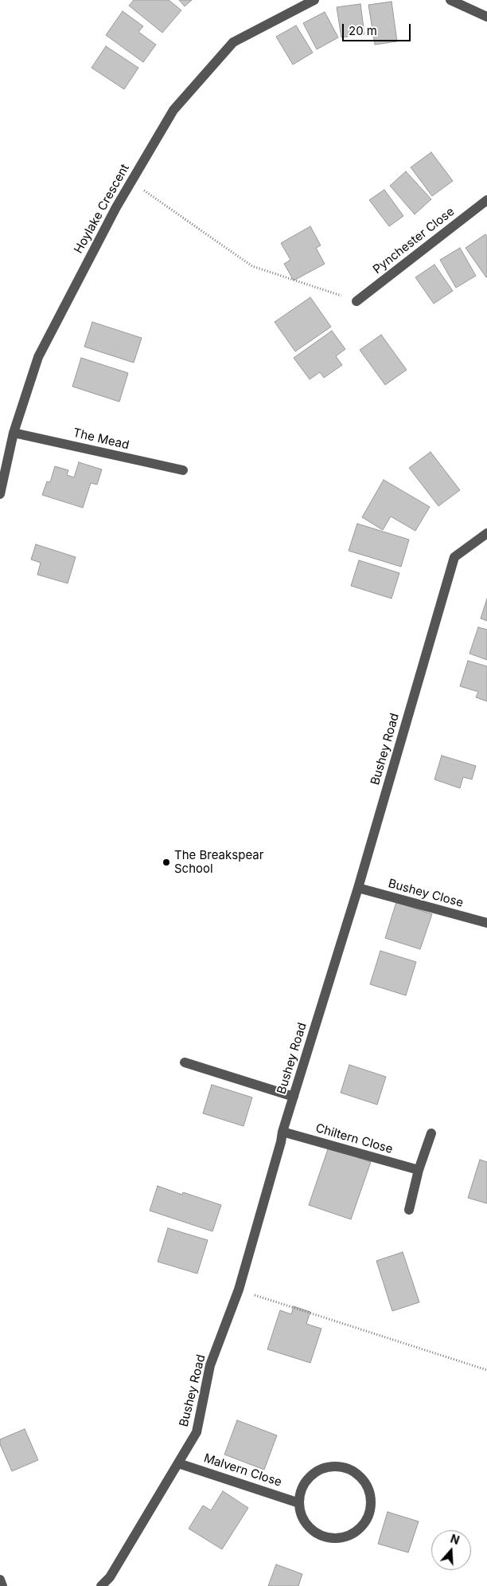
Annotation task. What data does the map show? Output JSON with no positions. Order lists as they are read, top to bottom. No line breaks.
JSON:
{"streets":{"street":["Hoylake Crescent","Pynchester Close","The Mead","Bushey Road","Bushey Close","Chiltern Close","Malvern Close"]},"crossings":[["Hoylake Crescent","The Mead"],["Bushey Road","Bushey Close"],["Bushey Road","Chiltern Close"],["Bushey Road","Malvern Close"]],"places":["The Breakspear School"],"scale_bar":"20 m","north":"top"}
